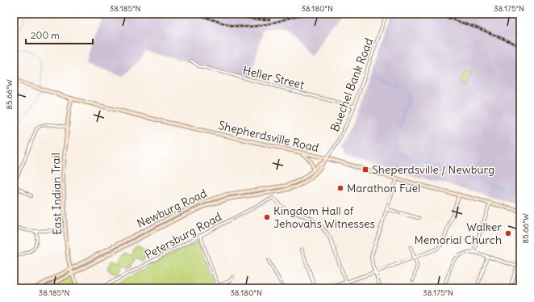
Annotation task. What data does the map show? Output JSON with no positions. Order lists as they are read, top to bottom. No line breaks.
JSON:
{"streets":{"main road":["Shepherdsville Road","East Indian Trail","Newburg Road"],"street":["Heller Street","Buechel Bank Road","Petersburg Road"]},"crossings":[["Heller Street","Buechel Bank Road"],["Buechel Bank Road","Shepherdsville Road"],["Buechel Bank Road","Newburg Road"],["Shepherdsville Road","East Indian Trail"],["Shepherdsville Road","Newburg Road"],["East Indian Trail","Newburg Road"]],"places":{"transit":["Sheperdsville / Newburg"],"other":["Marathon Fuel","Kingdom Hall of Jehovahs Witnesses","Walker Memorial Church"]},"scale_bar":"200 m","coordinates":["38.185°N","38.180°N","38.175°N","85.66°W"]}
